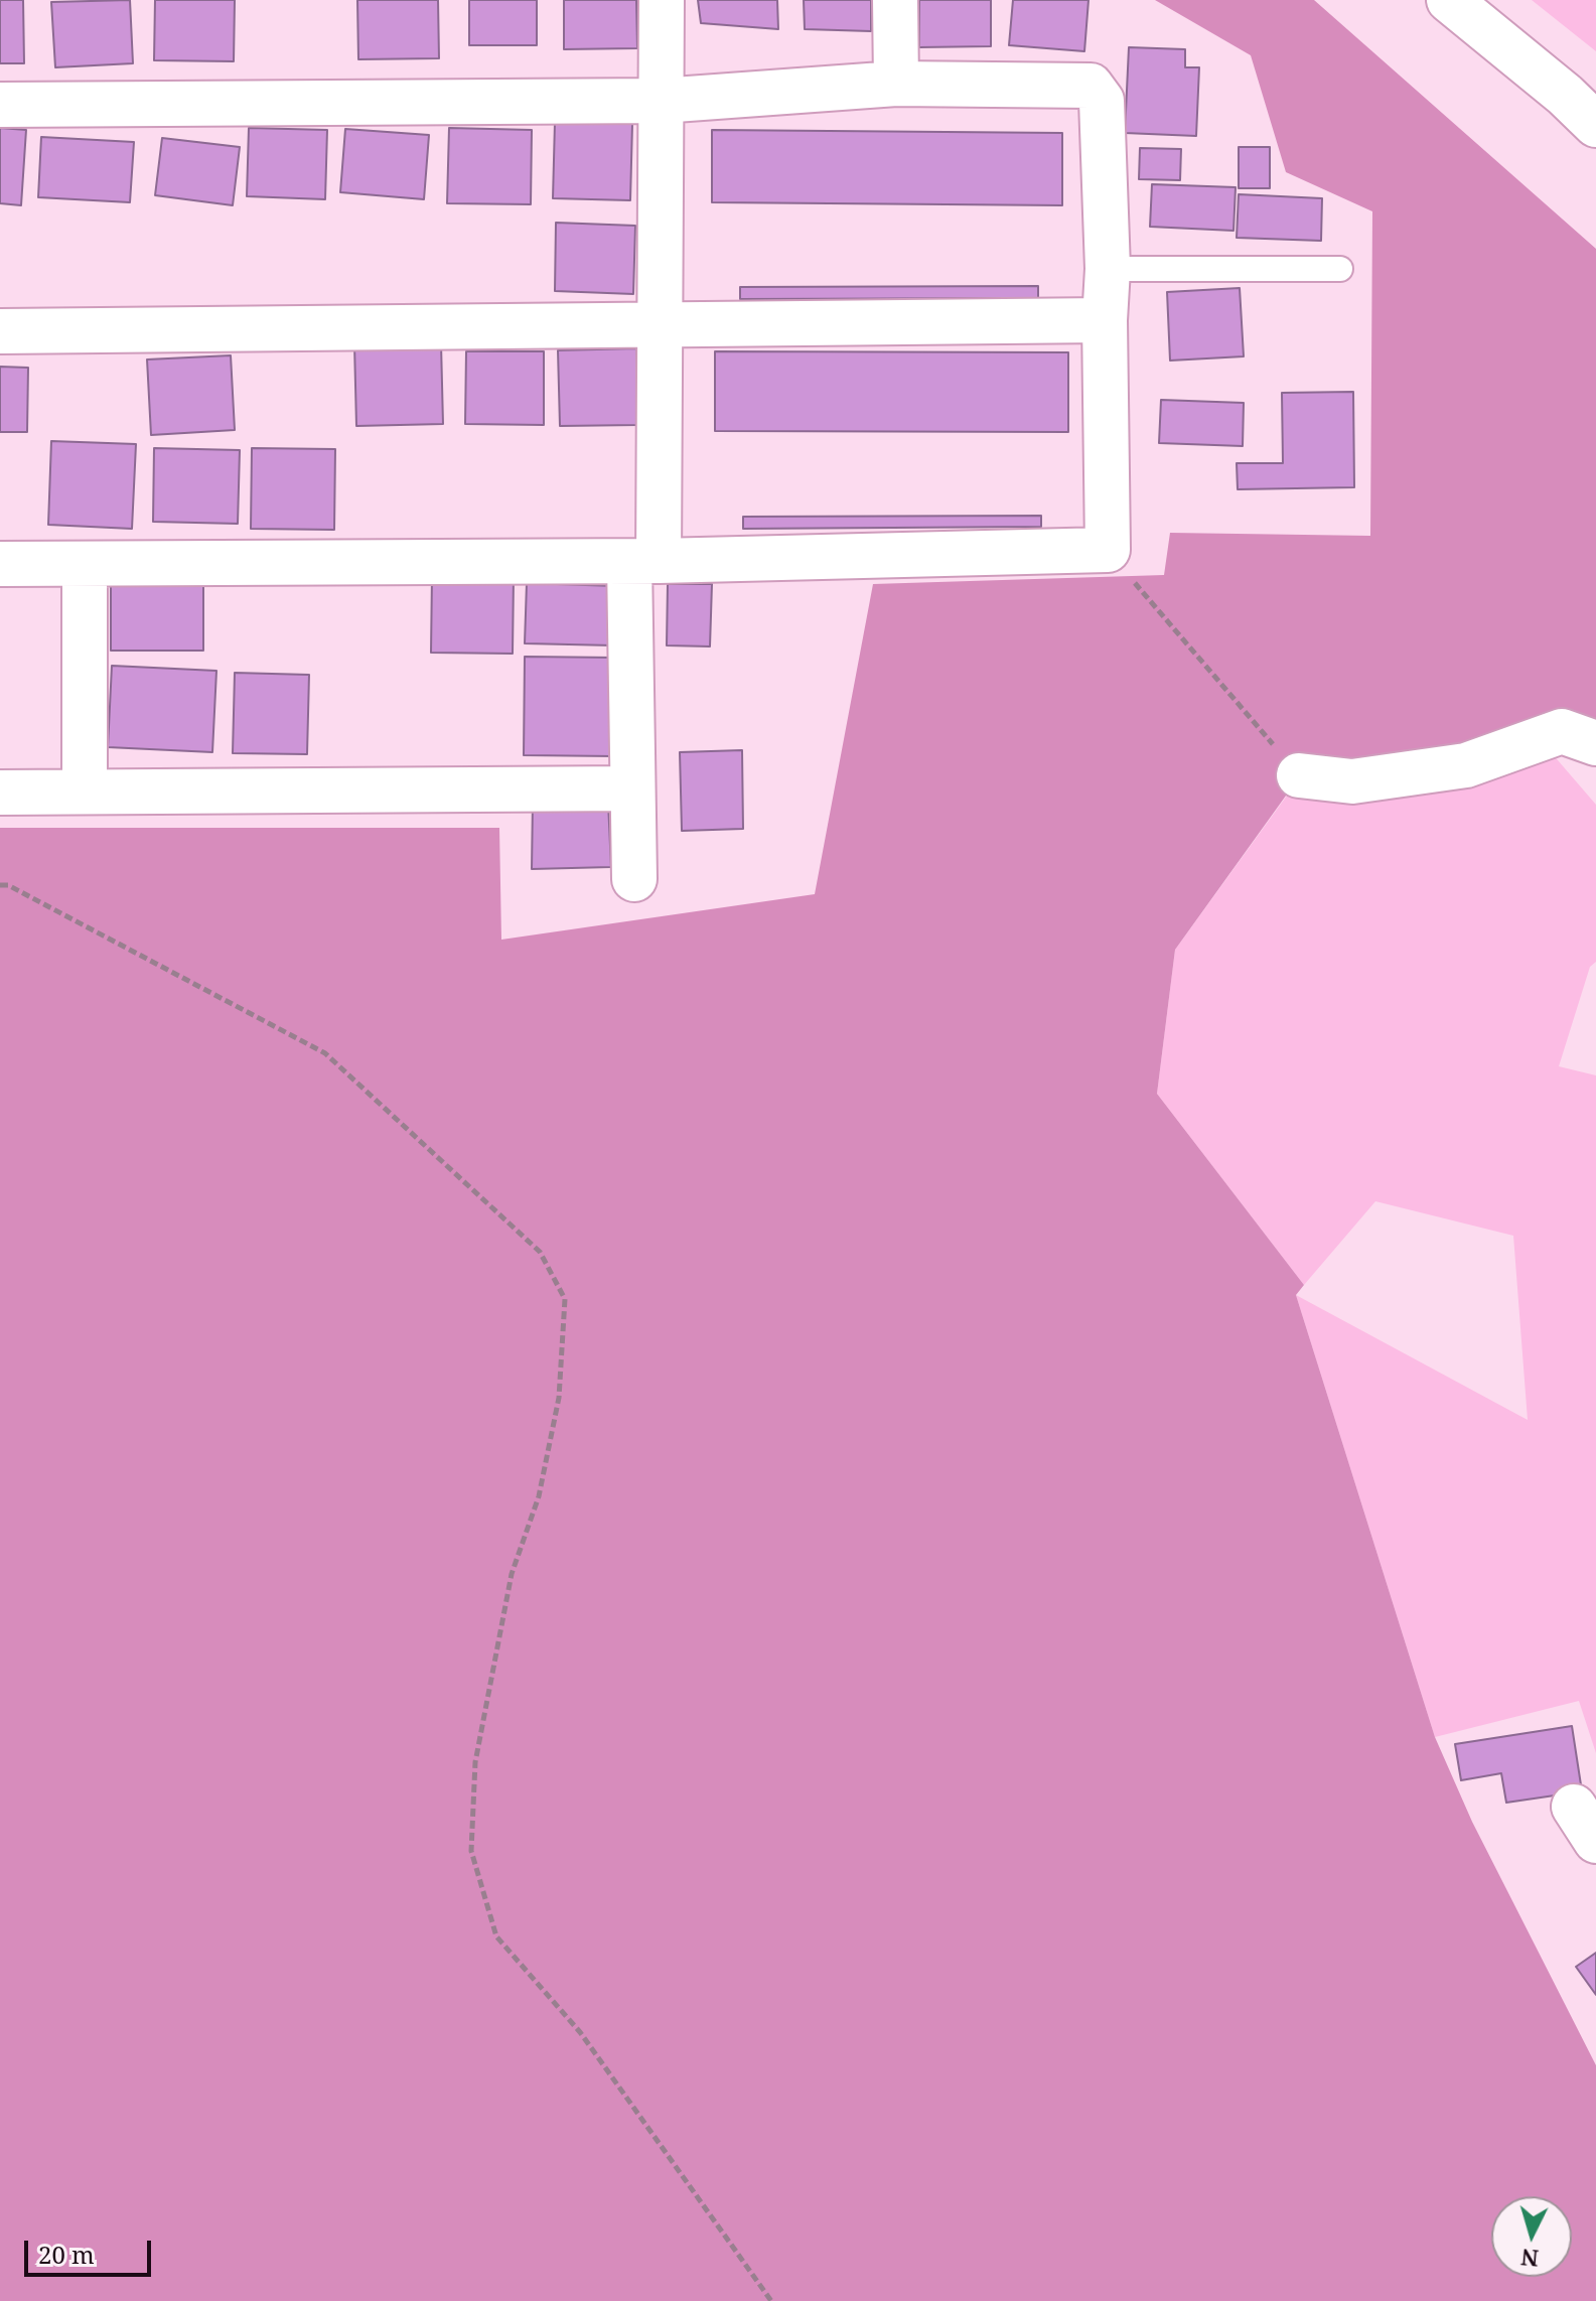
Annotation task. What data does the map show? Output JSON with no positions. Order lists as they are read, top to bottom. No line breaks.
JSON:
{"scale_bar":"20 m","north":"bottom"}
